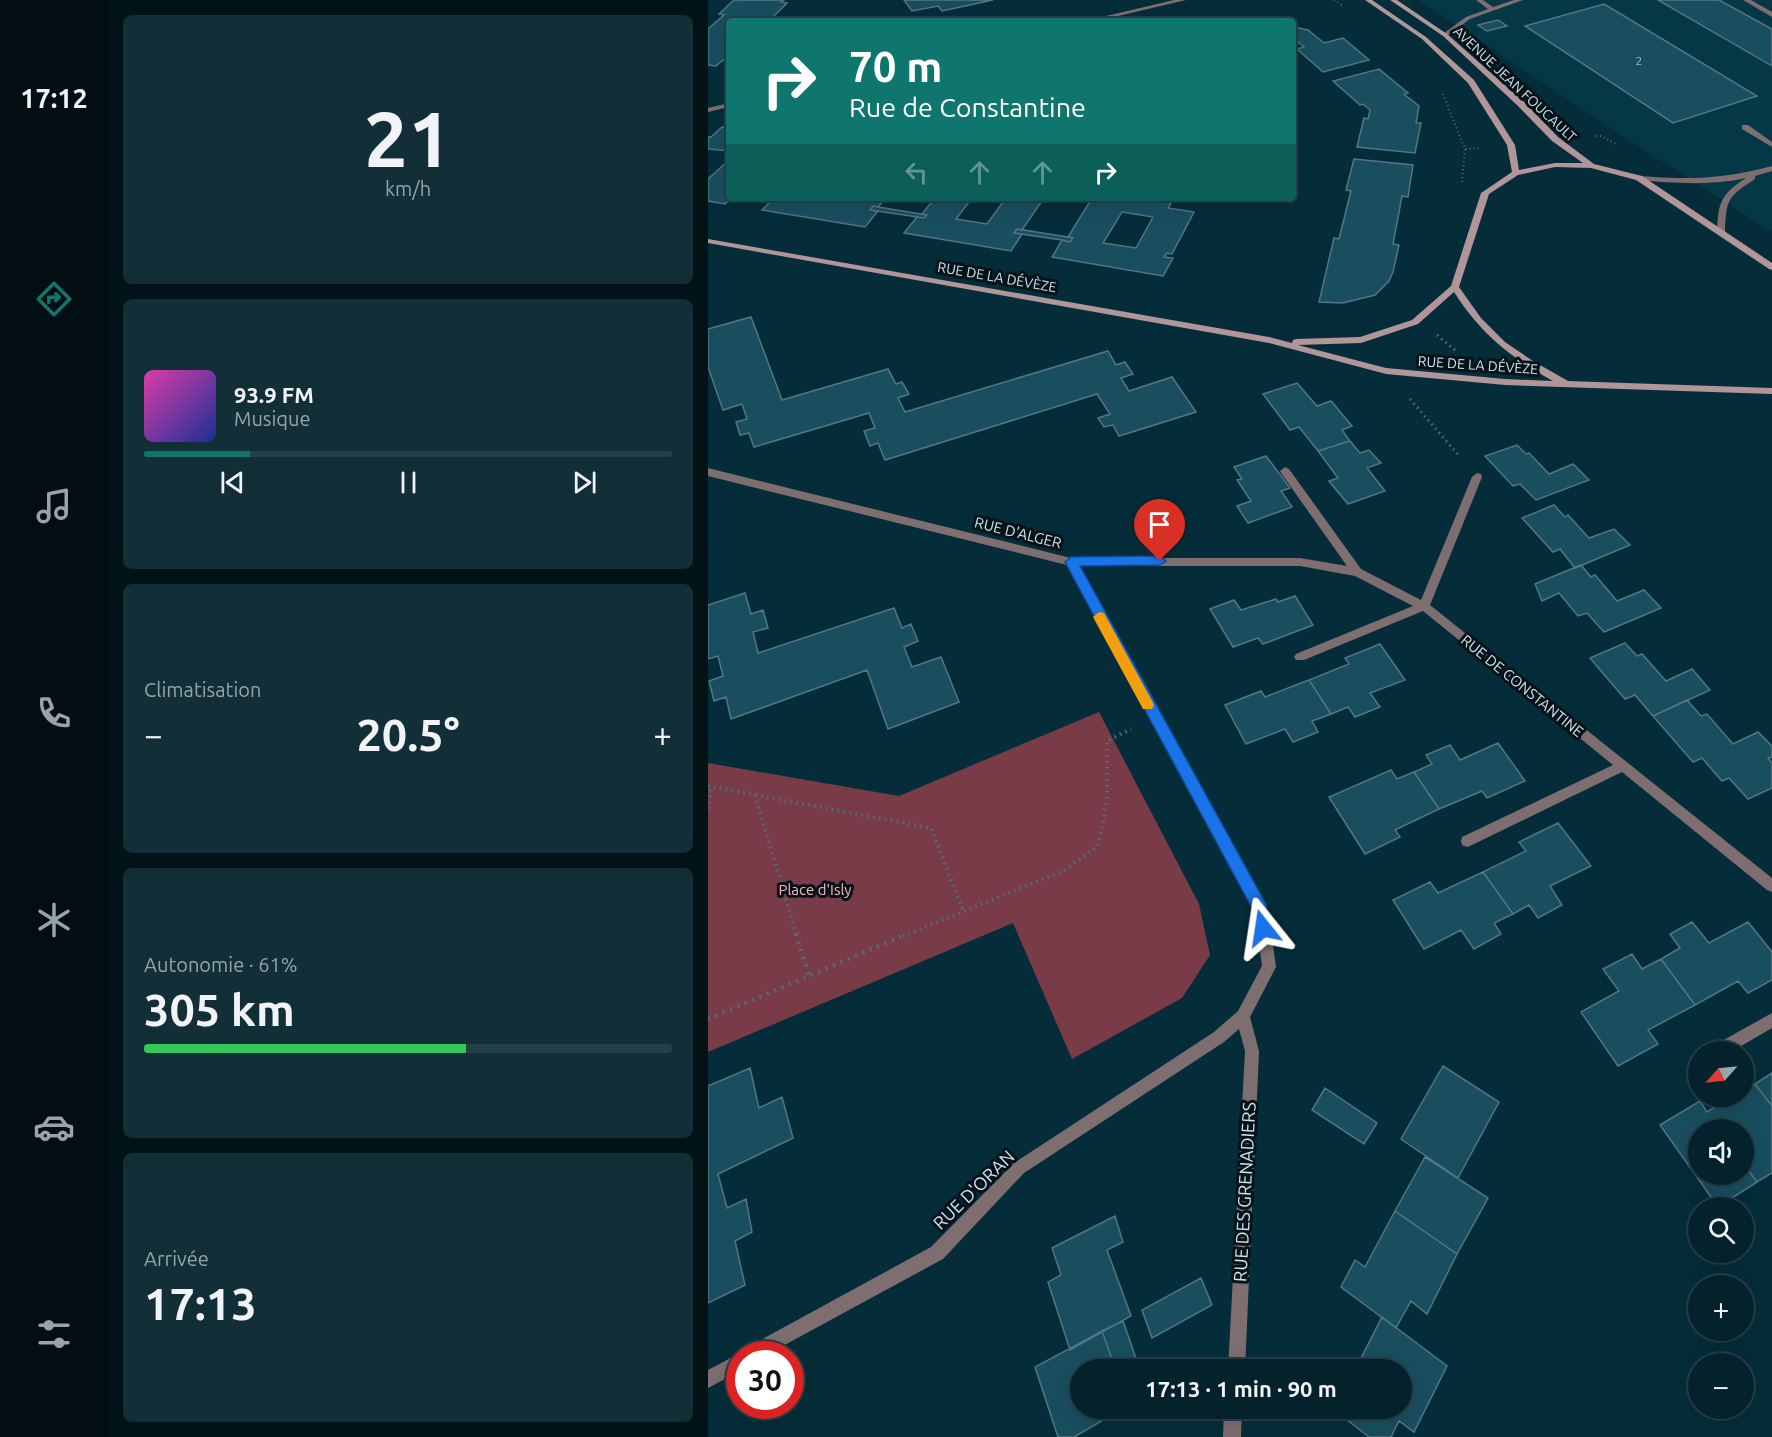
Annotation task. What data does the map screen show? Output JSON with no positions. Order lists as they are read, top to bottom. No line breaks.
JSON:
{"streets":{"main road":["AVENUE JEAN FOUCAULT","RUE DE LA DÉVÈZE"],"street":["RUE D'ALGER","RUE DE CONSTANTINE","RUE D'ORAN","RUE DES GRENADIERS"]},"crossings":[["RUE D'ALGER","RUE DE CONSTANTINE"],["RUE D'ALGER","RUE D'ORAN"],["RUE D'ALGER","RUE DES GRENADIERS"],["RUE D'ORAN","RUE DES GRENADIERS"]],"parks":["Place d'Isly"],"house_numbers":["2"],"north":"bottom left","page":{"tabs":"17:12","tile":[["21","km/h"],"Climatisation",["Autonomie · 61%","305 km"],["Arrivée","17:13"]],"turn":["70 m","Rue de Constantine"],"song":["93.9 FM","Musique"],"heat":["−","20.5°","+"],"map_buttons":["+","−"],"limit":"30","trip":"17:13 · 1 min · 90 m"}}
